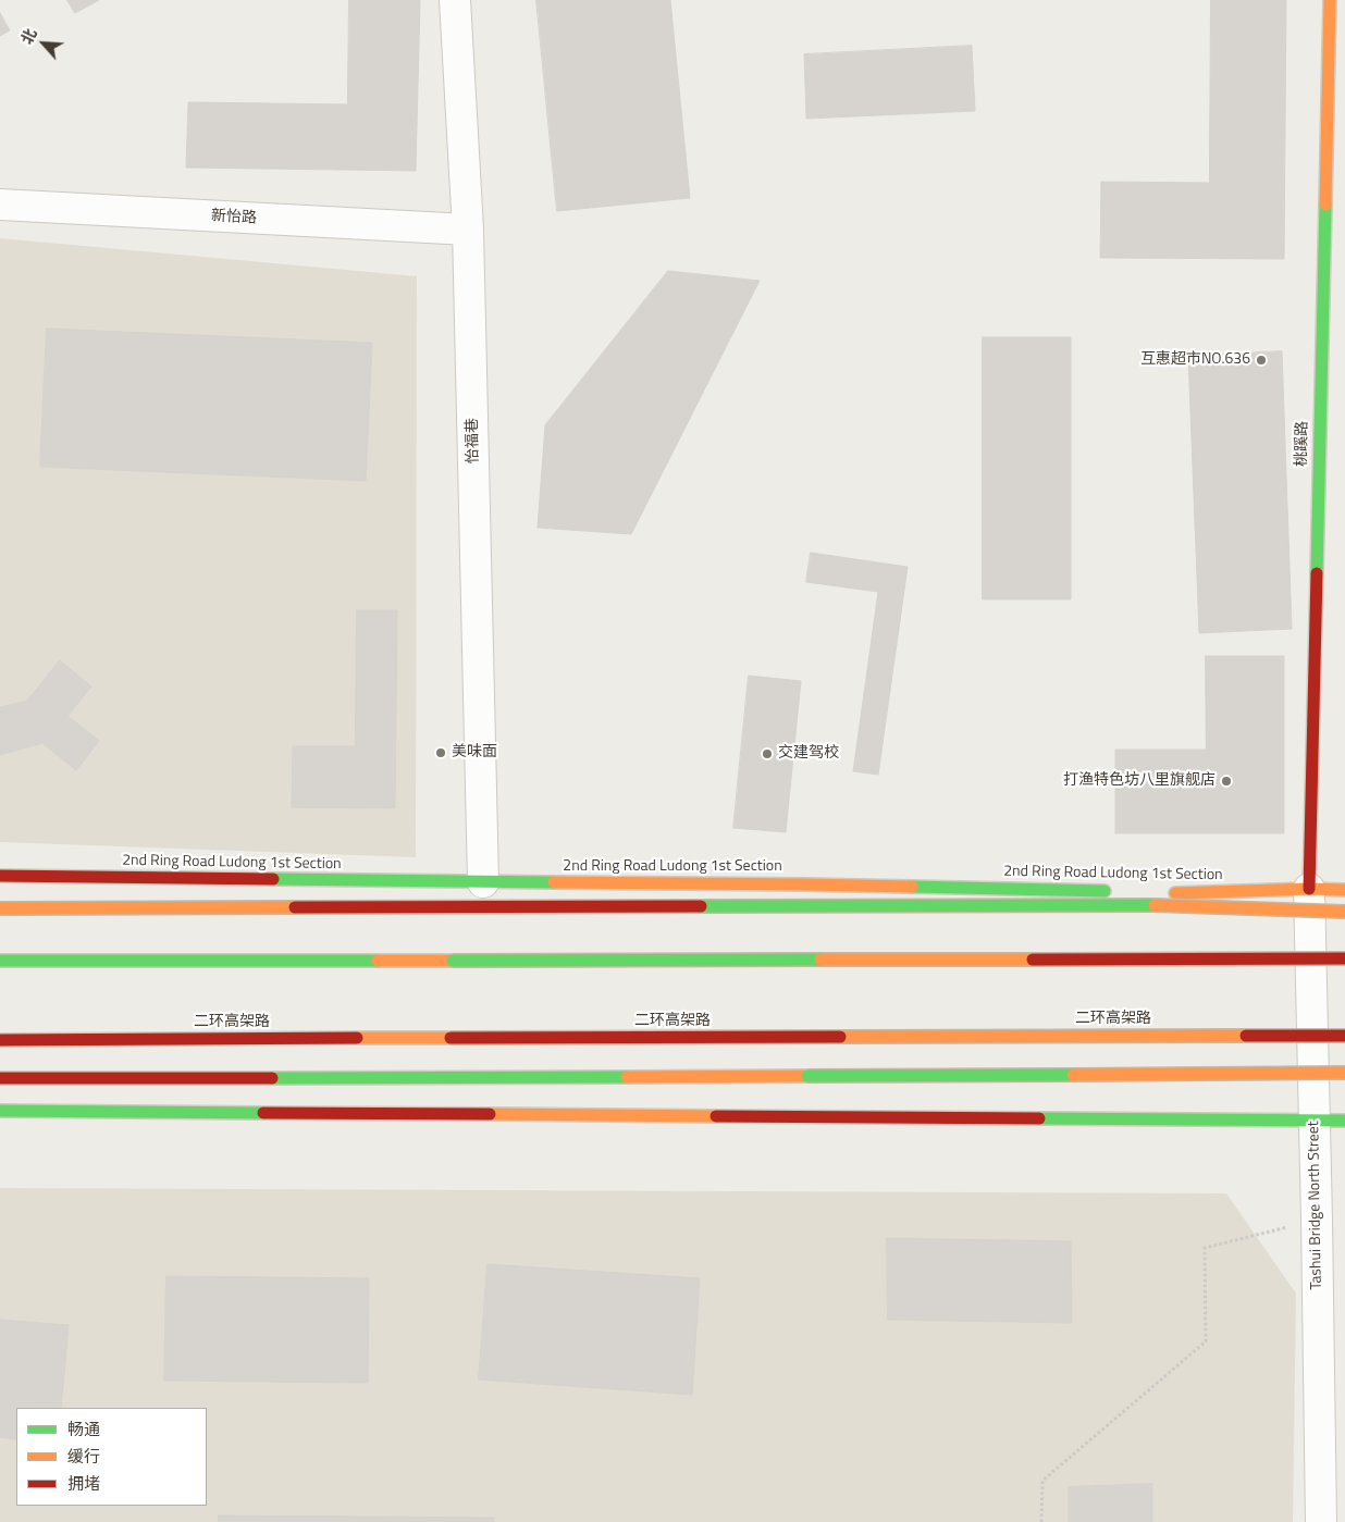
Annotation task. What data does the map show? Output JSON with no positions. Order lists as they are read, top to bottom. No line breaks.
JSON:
{"streets":{"main road":["桃蹊路","2nd Ring Road Ludong 1st Section","二环高架路"],"street":["新怡路","怡福巷","Tashui Bridge North Street"]},"crossings":[["新怡路","怡福巷"],["怡福巷","2nd Ring Road Ludong 1st Section"],["桃蹊路","2nd Ring Road Ludong 1st Section"],["桃蹊路","Tashui Bridge North Street"],["2nd Ring Road Ludong 1st Section","Tashui Bridge North Street"]],"places":["互惠超市NO.636","美味面","交建驾校","打渔特色坊八里旗舰店"],"legend":["畅通","缓行","拥堵"],"north":"top left"}
